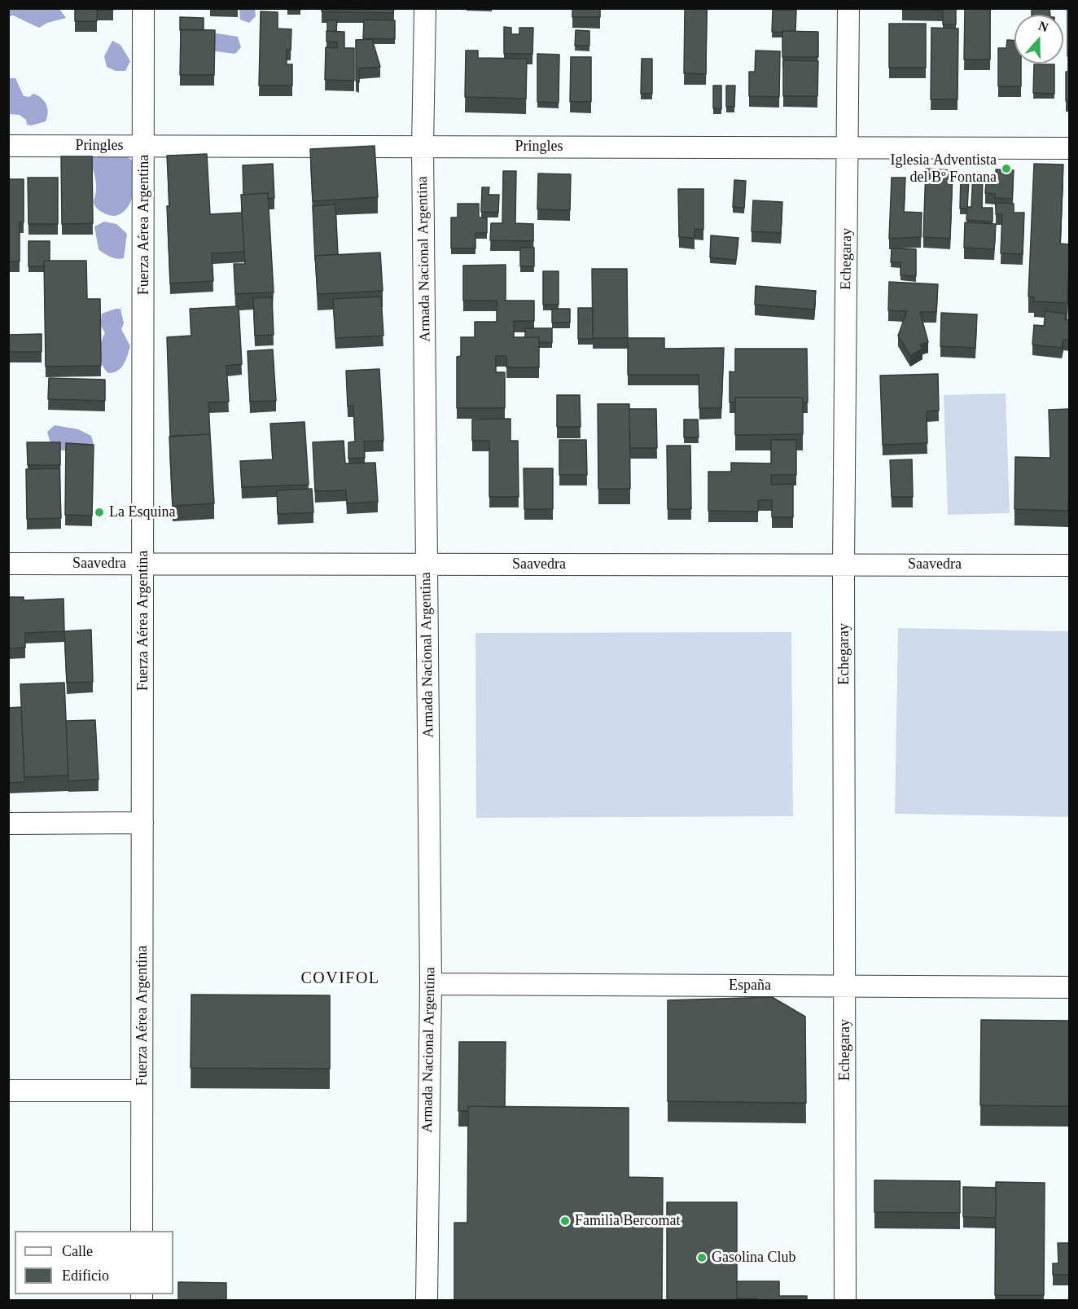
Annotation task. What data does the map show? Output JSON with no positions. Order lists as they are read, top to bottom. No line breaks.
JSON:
{"streets":{"street":["Pringles","Fuerza Aérea Argentina","Armada Nacional Argentina","Echegaray","Saavedra","España"]},"crossings":[["Pringles","Fuerza Aérea Argentina"],["Pringles","Armada Nacional Argentina"],["Pringles","Echegaray"],["Fuerza Aérea Argentina","Saavedra"],["Armada Nacional Argentina","Saavedra"],["Armada Nacional Argentina","España"],["Echegaray","Saavedra"],["Echegaray","España"]],"districts":["COVIFOL"],"places":["Iglesia Adventista del Bº Fontana","La Esquina","Familia Bercomat","Gasolina Club"],"legend":["Calle","Edificio"],"north":"top"}
